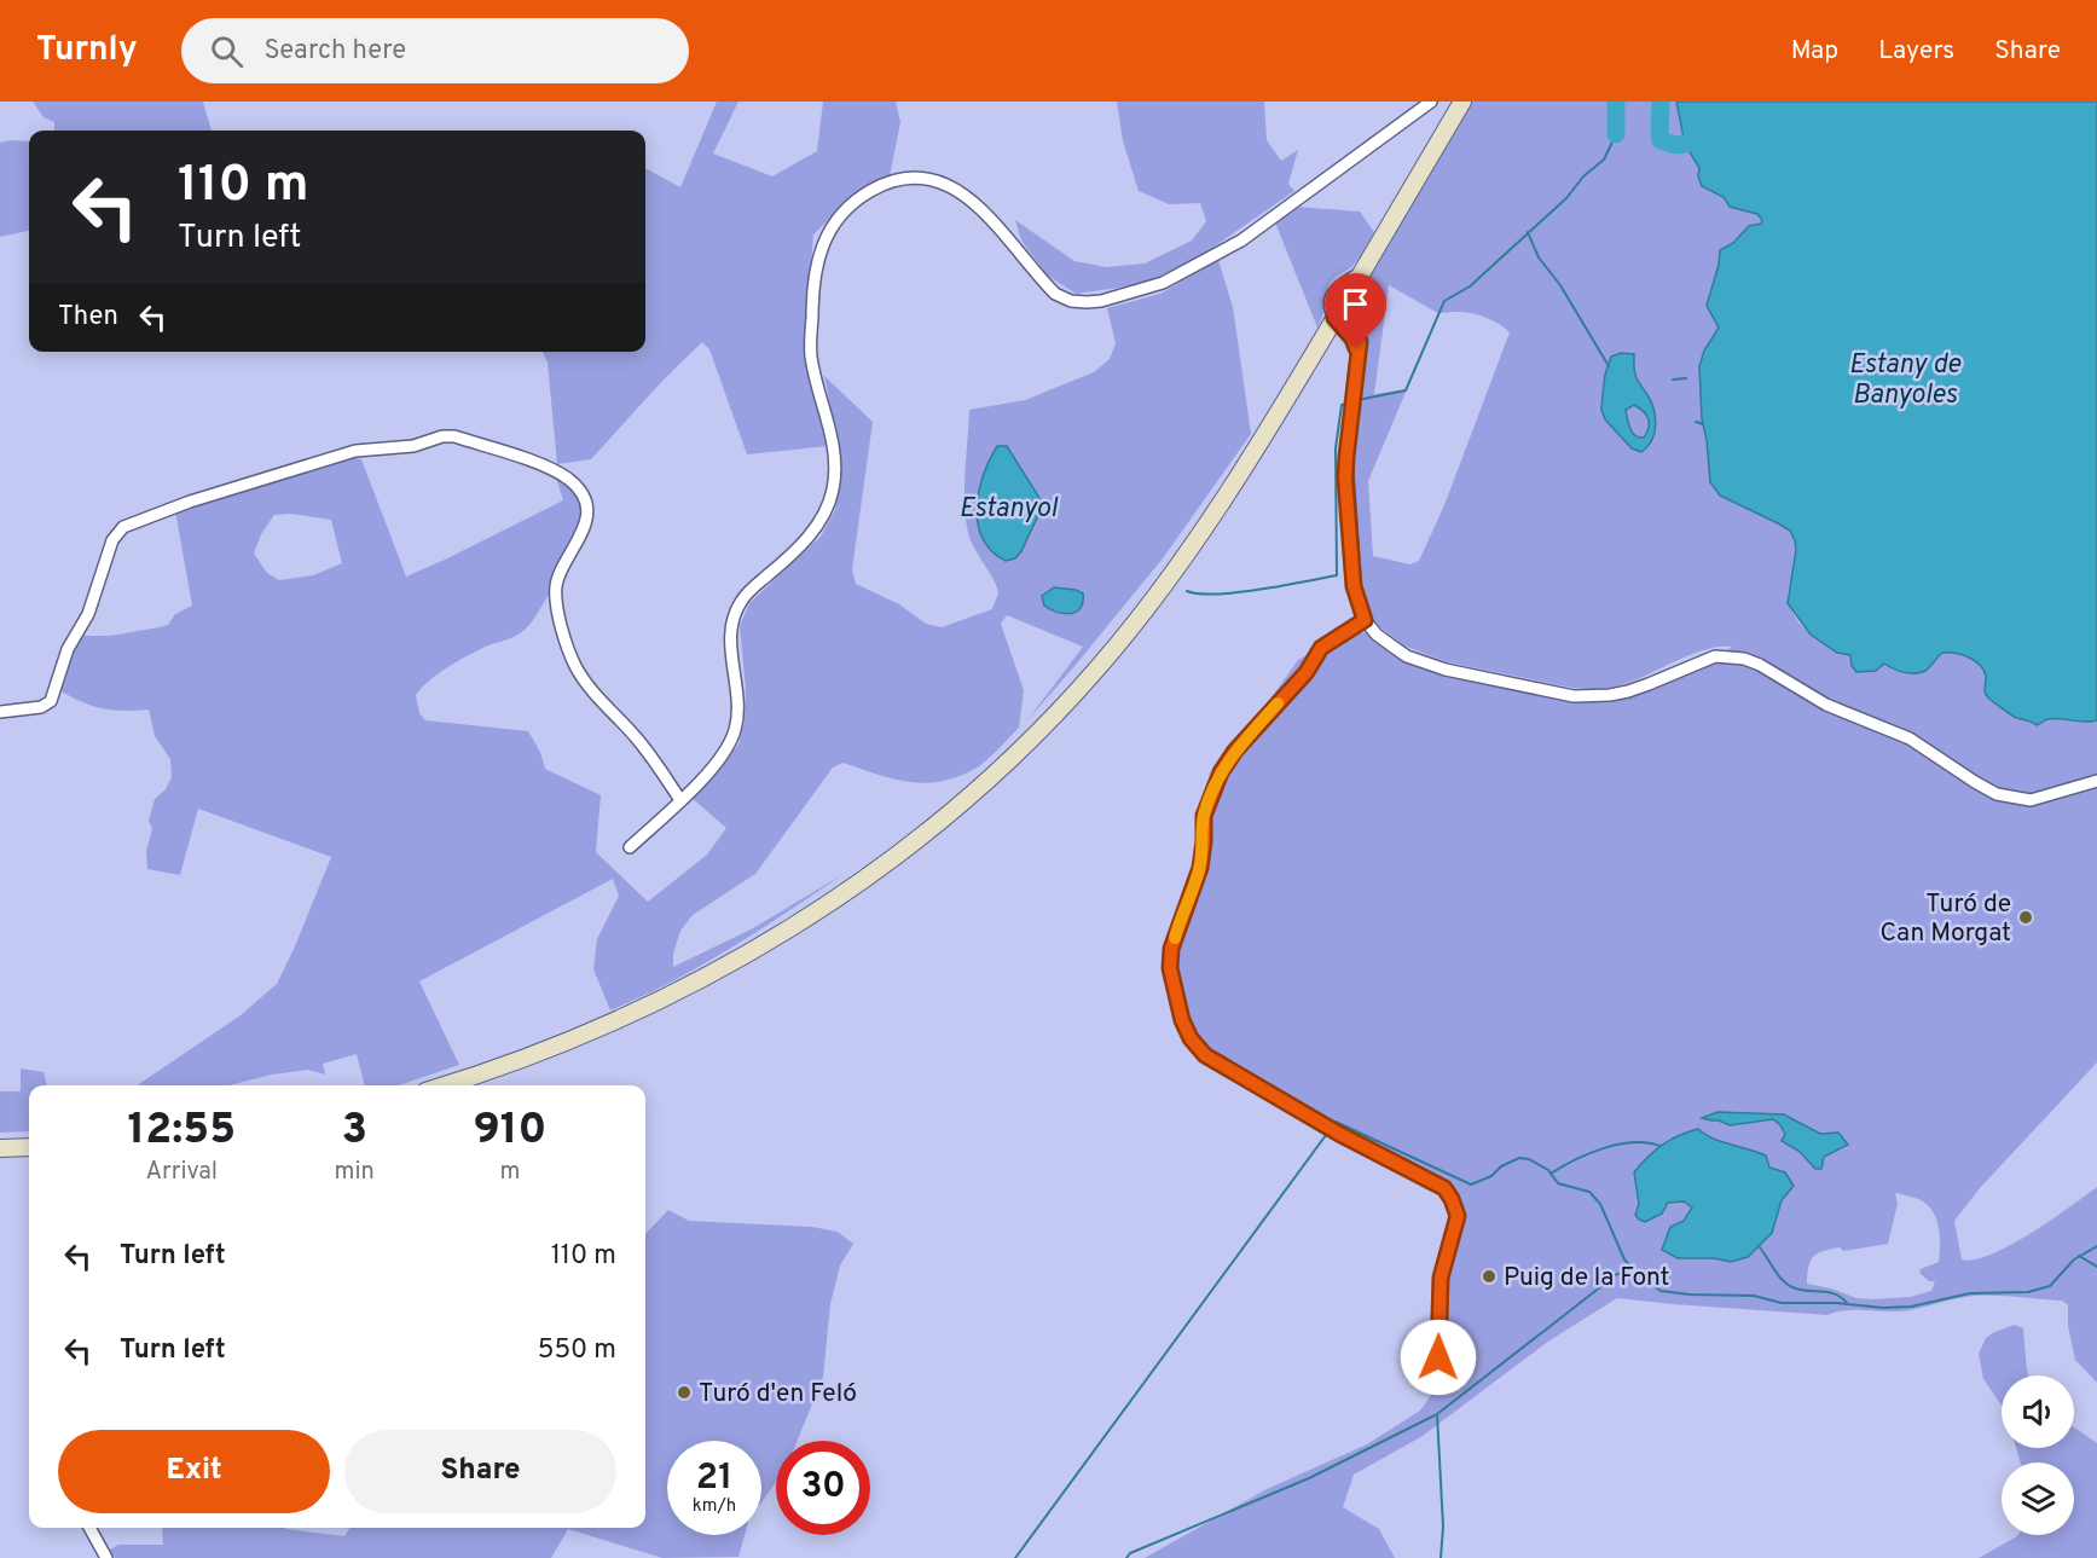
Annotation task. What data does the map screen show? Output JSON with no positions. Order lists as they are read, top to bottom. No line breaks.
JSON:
{"water":["Estany de Banyoles","Estanyol"],"places":["Turó de Can Morgat","Puig de la Font","Turó d'en Feló"],"page":{"header":"Turnly","search":"Search here","nav":["Map","Layers","Share"],"turn":["110 m","Turn left"],"then":"Then","eta":["12:55","Arrival","3","min","910","m"],"list":[{"name":"Turn left","value":"110 m"},{"name":"Turn left","value":"550 m"}],"buttons":["Exit","Share"],"speed":"21 km/h","limit":"30"}}
